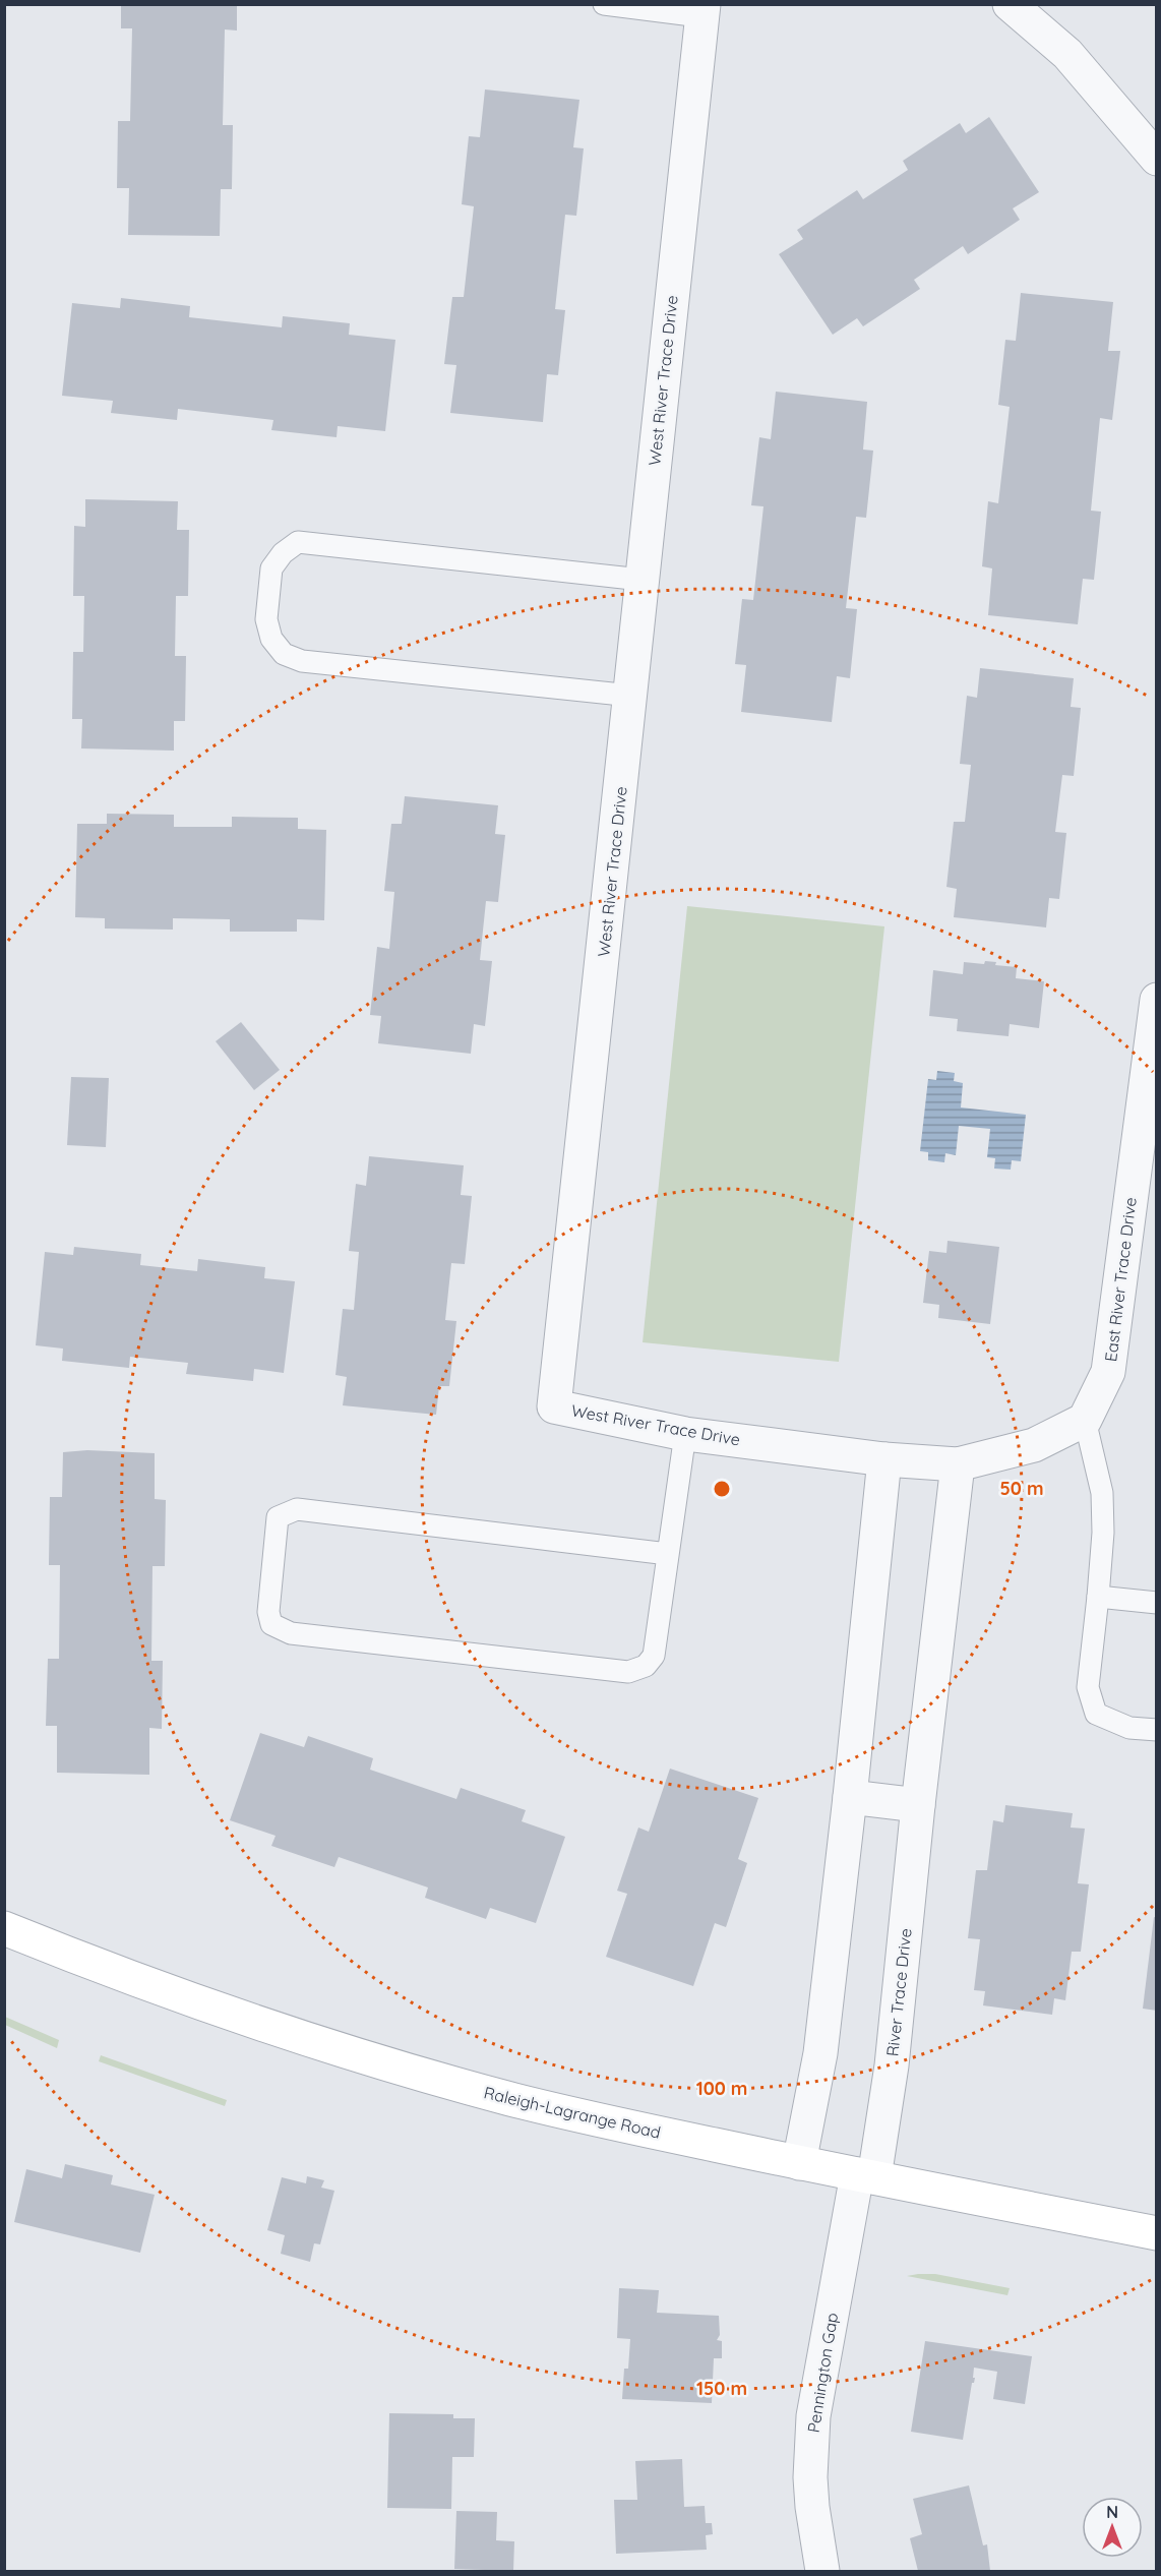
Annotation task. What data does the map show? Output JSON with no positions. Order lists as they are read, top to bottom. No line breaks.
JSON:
{"streets":{"main road":["Raleigh-Lagrange Road"],"street":["West River Trace Drive","East River Trace Drive","River Trace Drive","Pennington Gap"]},"crossings":[["River Trace Drive","Raleigh-Lagrange Road"],["River Trace Drive","Pennington Gap"],["Raleigh-Lagrange Road","Pennington Gap"]],"north":"top","rings":["50 m","100 m","150 m"]}
